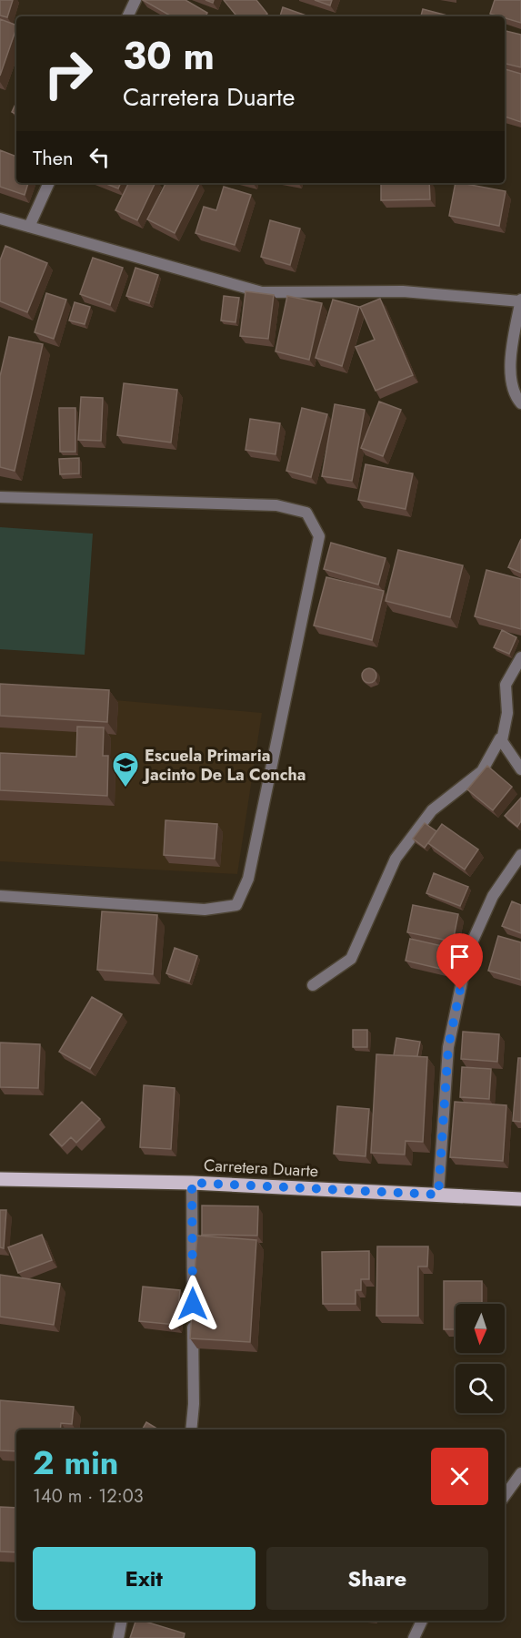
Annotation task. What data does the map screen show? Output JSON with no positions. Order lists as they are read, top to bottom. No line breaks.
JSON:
{"streets":{"main road":["Carretera Duarte"]},"places":{"school or university":["Escuela Primaria Jacinto De La Concha"]},"north":"bottom","page":{"turn":["30 m","Carretera Duarte"],"then":"Then","heading":["2 min","140 m · 12:03"],"buttons":["Exit","Share"]}}
